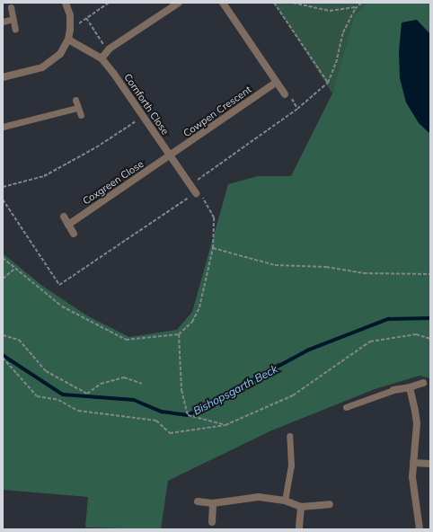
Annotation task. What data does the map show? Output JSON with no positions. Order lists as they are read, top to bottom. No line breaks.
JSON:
{"streets":{"street":["Cornforth Close","Cowpen Crescent","Coxgreen Close"]},"crossings":[["Cornforth Close","Cowpen Crescent"],["Cornforth Close","Coxgreen Close"],["Cowpen Crescent","Coxgreen Close"]],"water":["Bishopsgarth Beck"]}
